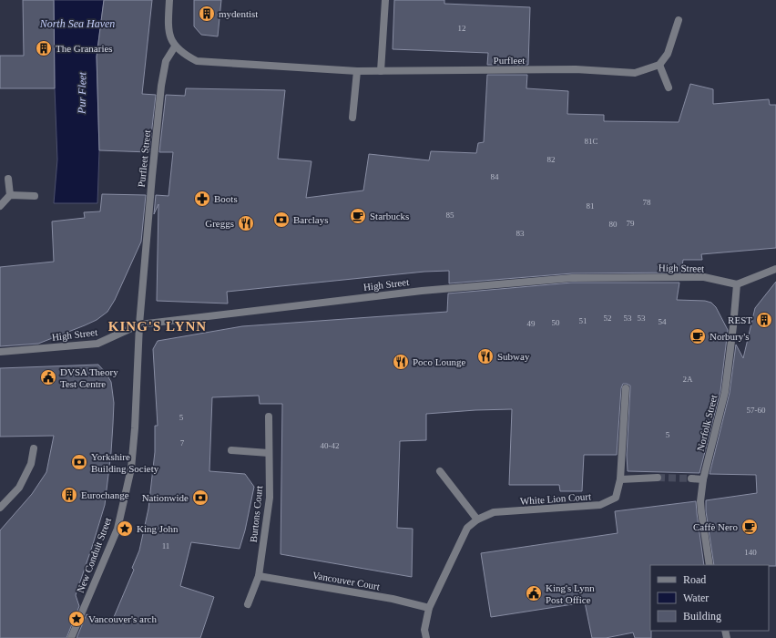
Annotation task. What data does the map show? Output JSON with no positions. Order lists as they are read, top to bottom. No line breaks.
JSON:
{"streets":{"street":["Purfleet","Purfleet Street","High Street","Norfolk Street","White Lion Court","Burtons Court","New Conduit Street","Vancouver Court"]},"crossings":[["Purfleet","Purfleet Street"],["Purfleet Street","High Street"],["Purfleet Street","New Conduit Street"],["High Street","Norfolk Street"],["High Street","New Conduit Street"],["White Lion Court","Vancouver Court"],["Burtons Court","Vancouver Court"]],"districts":["KING'S LYNN"],"water":["North Sea Haven","Pur Fleet"],"places":{"building":["mydentist","The Granaries","REST","Eurochange"],"pharmacy":["Boots"],"cafe":["Starbucks","Norbury's","Caffè Nero"],"bank":["Barclays","Yorkshire Building Society","Nationwide"],"restaurant":["Greggs","Subway","Poco Lounge"],"public building":["DVSA Theory Test Centre","King's Lynn Post Office"],"place":["King John","Vancouver's arch"]},"house_numbers":["12","81C","82","84","78","81","85","79","80","83","52","53","53","51","54","50","49","2A","57-60","5","5","7","40-42","11","140"],"legend":["Road","Water","Building"]}
